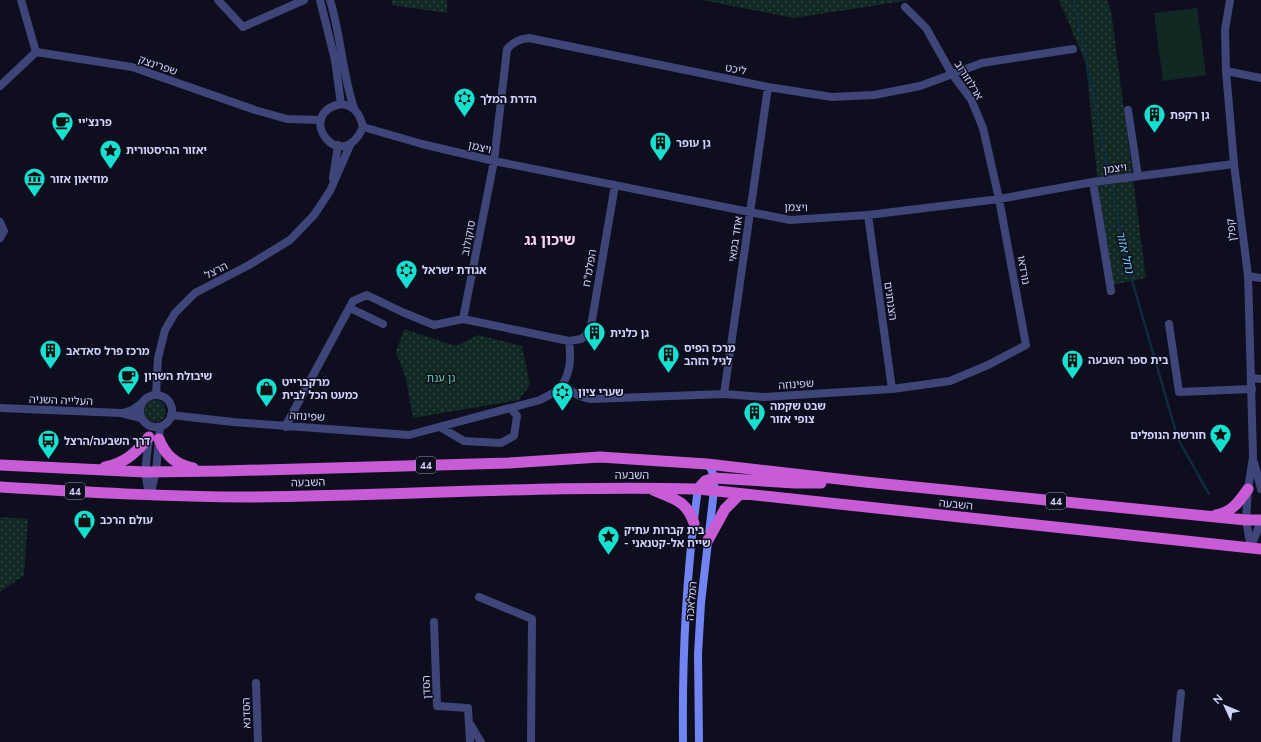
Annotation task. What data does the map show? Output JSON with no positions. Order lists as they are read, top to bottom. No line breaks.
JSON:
{"streets":{"highway":["44","השבעה"],"main road":["המלאכה"],"street":["שפרינצק","ליכט","ארלוזורוב","ויצמן","קפלן","סוקולוב","אחד במאי","הפלמ\"ח","הרצל","נורדאו","הצנחנים","שפינוזה","העלייה השניה","הסדן","הסדנא"]},"crossings":[["שפרינצק","ויצמן"],["שפרינצק","הרצל"],["ליכט","ארלוזורוב"],["ליכט","ויצמן"],["ליכט","סוקולוב"],["ליכט","אחד במאי"],["ארלוזורוב","ויצמן"],["ארלוזורוב","נורדאו"],["ויצמן","קפלן"],["ויצמן","סוקולוב"],["ויצמן","אחד במאי"],["ויצמן","הפלמ\"ח"],["ויצמן","הרצל"],["ויצמן","נורדאו"],["ויצמן","הצנחנים"],["קפלן","השבעה"],["אחד במאי","שפינוזה"],["הרצל","העלייה השניה"],["נורדאו","שפינוזה"],["הצנחנים","שפינוזה"],["השבעה","המלאכה"]],"districts":["שיכון גג"],"water":["נחל אזור"],"parks":["גן ענת"],"places":{"synagogue":["הדרת המלך","אגודת ישראל","שערי ציון"],"building":["גן רקפת","גן עופר","גן כלנית","מרכז פרל סאדאב","מרכז הפיס לגיל הזהב","בית ספר השבעה","שבט שקמה צופי אזור"],"cafe":["פרנצ'יי","שיבולת השרון"],"place":["יאזור ההיסטורית","חורשת הנופלים","בית קברות עתיק - שייח אל-קטנאני"],"museum":["מוזיאון אזור"],"shop":["מרקברייט כמעט הכל לבית","עולם הרכב"],"bus stop":["דרך השבעה/הרצל"]},"north":"top left"}
